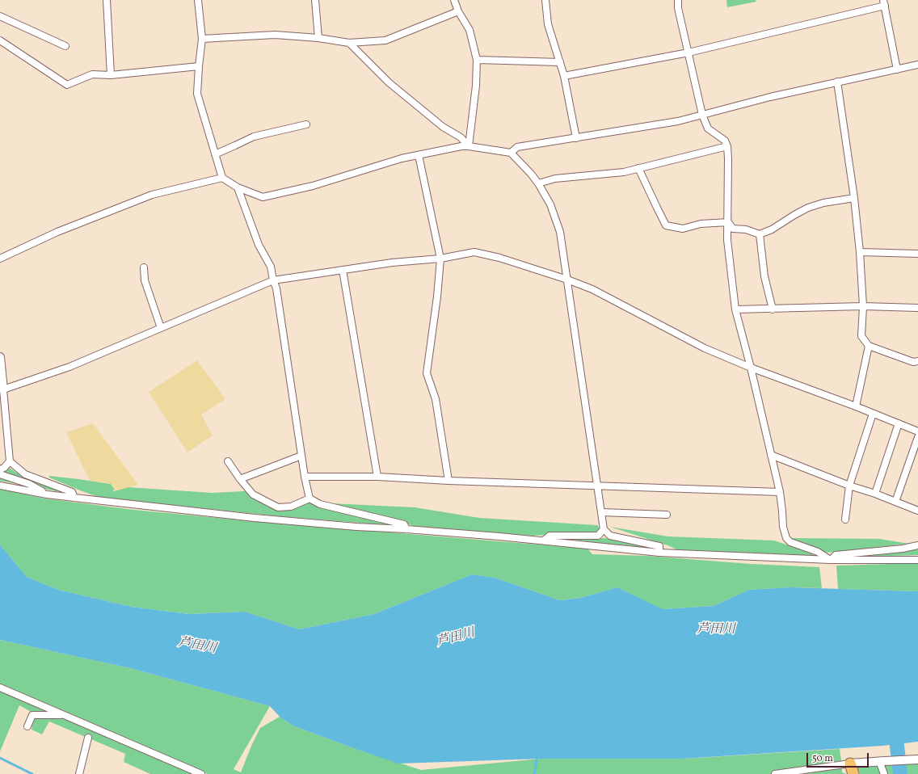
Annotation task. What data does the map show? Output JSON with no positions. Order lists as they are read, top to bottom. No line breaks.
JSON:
{"water":["芦田川"],"scale_bar":"50 m"}
